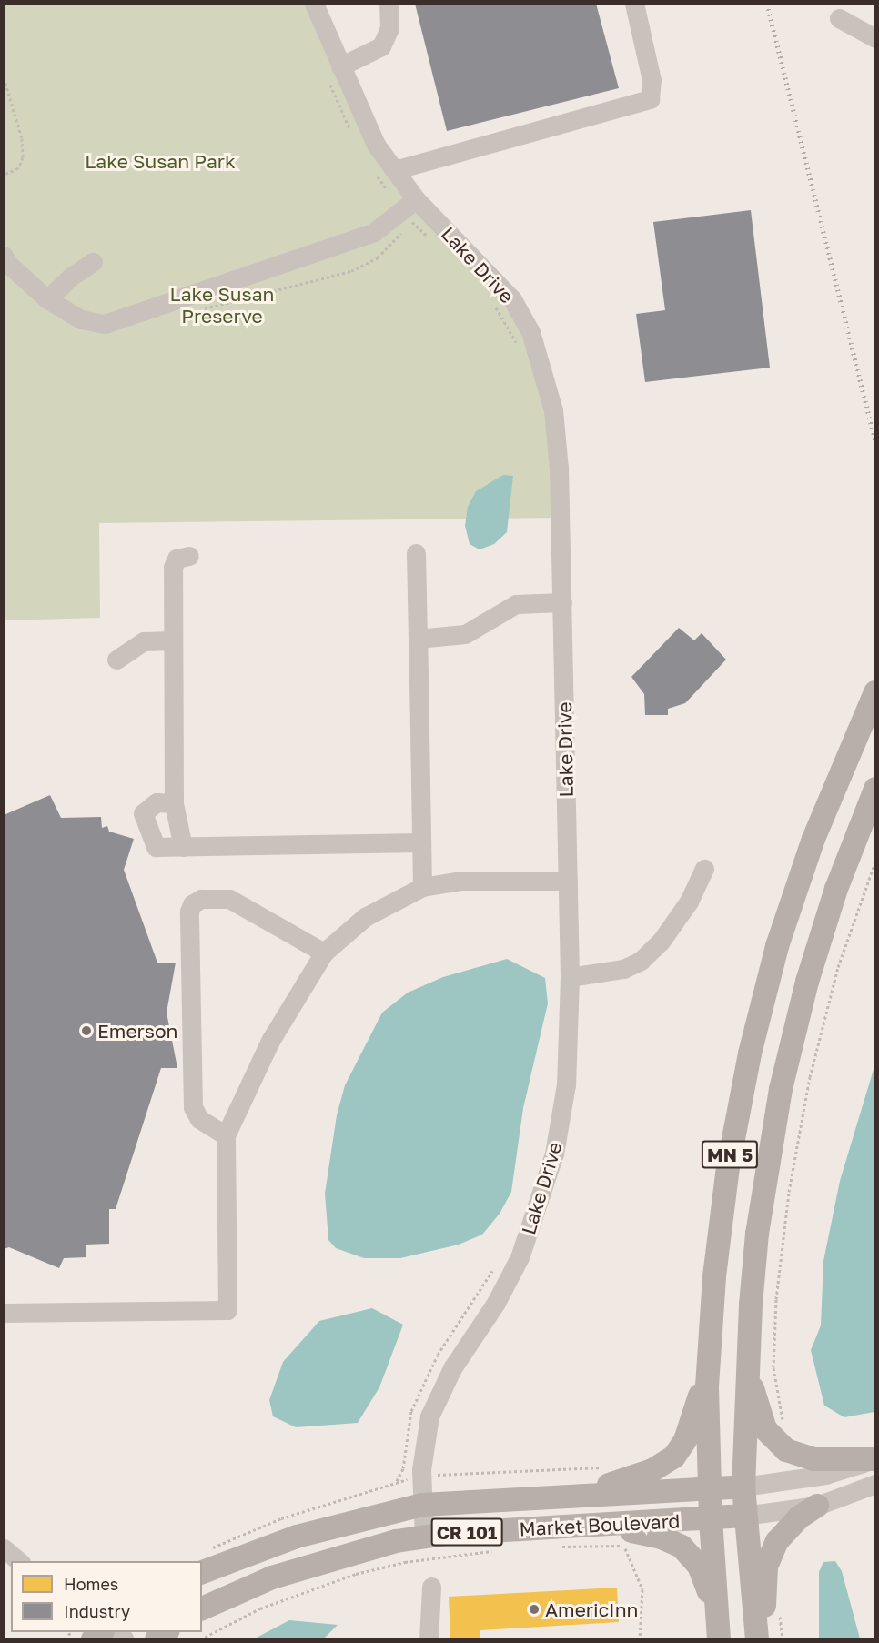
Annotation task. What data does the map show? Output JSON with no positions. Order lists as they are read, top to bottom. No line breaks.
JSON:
{"streets":{"main road":["MN 5","Market Boulevard","CR 101"],"street":["Lake Drive"]},"crossings":[["Lake Drive","Market Boulevard"],["MN 5","Market Boulevard"]],"parks":["Lake Susan Park","Lake Susan Preserve"],"places":["Emerson","AmericInn"],"legend":["Homes","Industry"]}
